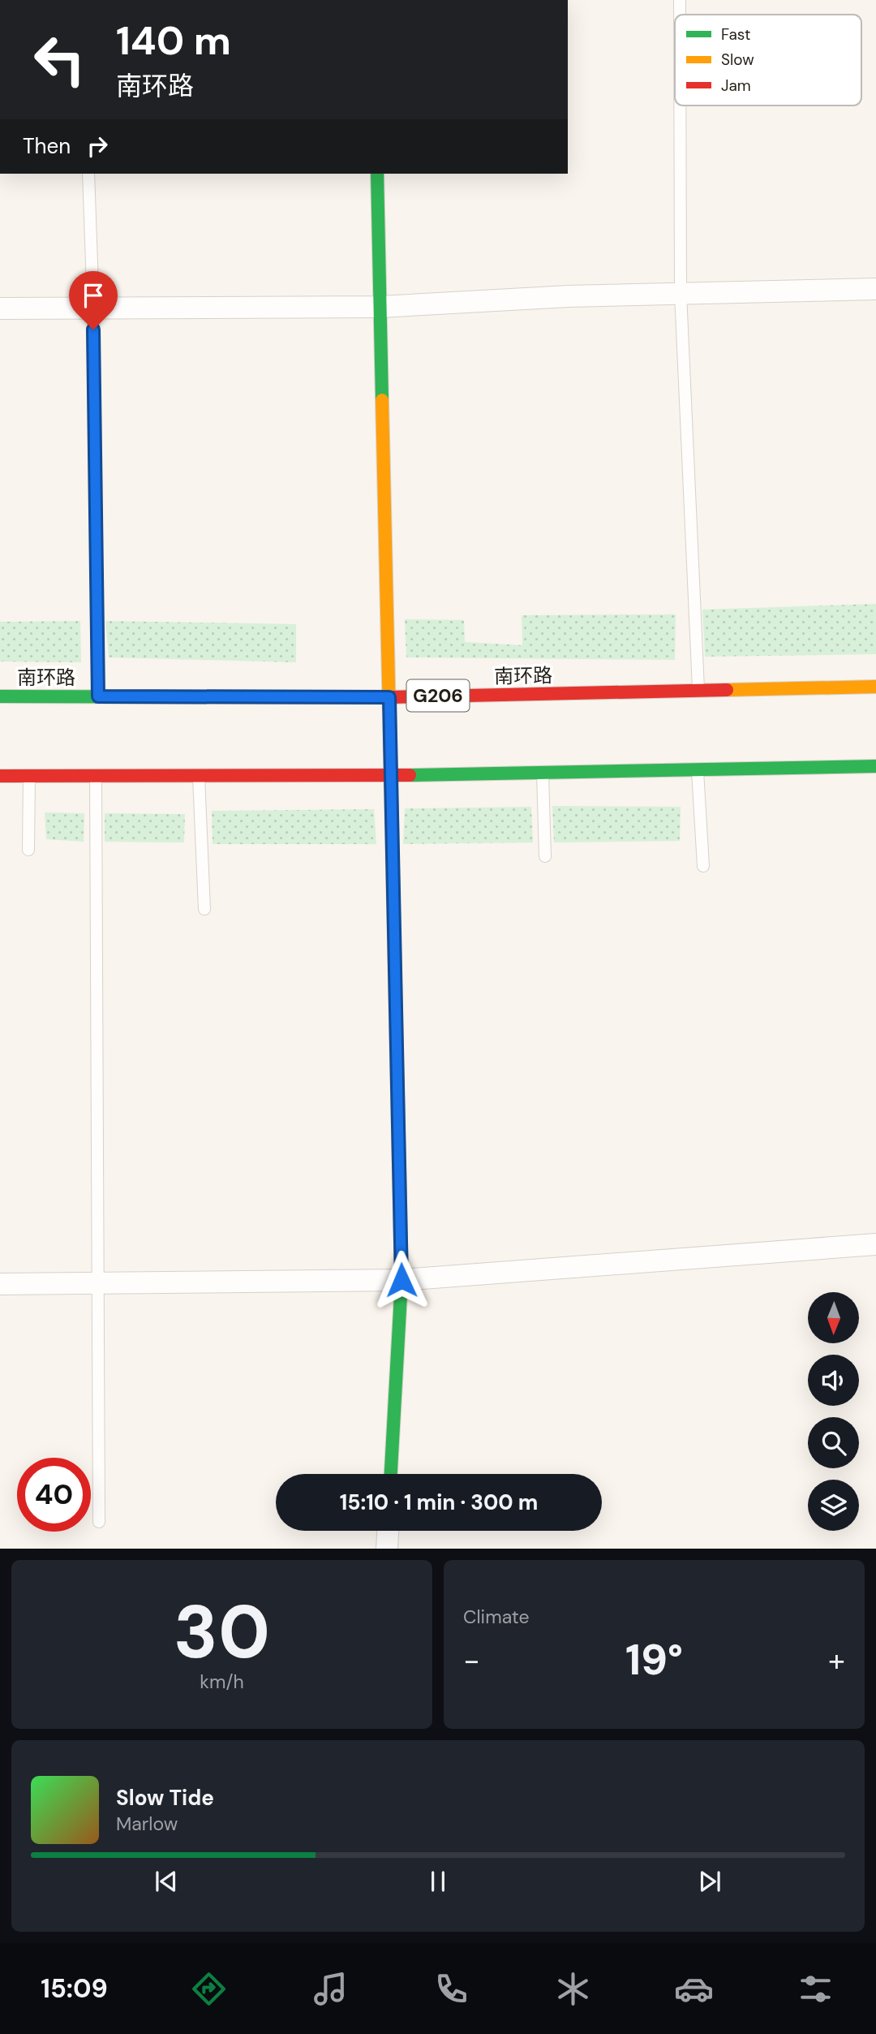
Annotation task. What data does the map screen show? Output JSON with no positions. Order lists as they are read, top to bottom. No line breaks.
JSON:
{"streets":{"main road":["南环路","G206"]},"legend":["Fast","Slow","Jam"],"north":"bottom","page":{"turn":["140 m","南环路"],"then":"Then","limit":"40","trip":"15:10 · 1 min · 300 m","tile":[["30","km/h"],"Climate"],"heat":["−","19°","+"],"song":["Slow Tide","Marlow"],"tabs":"15:09"}}
